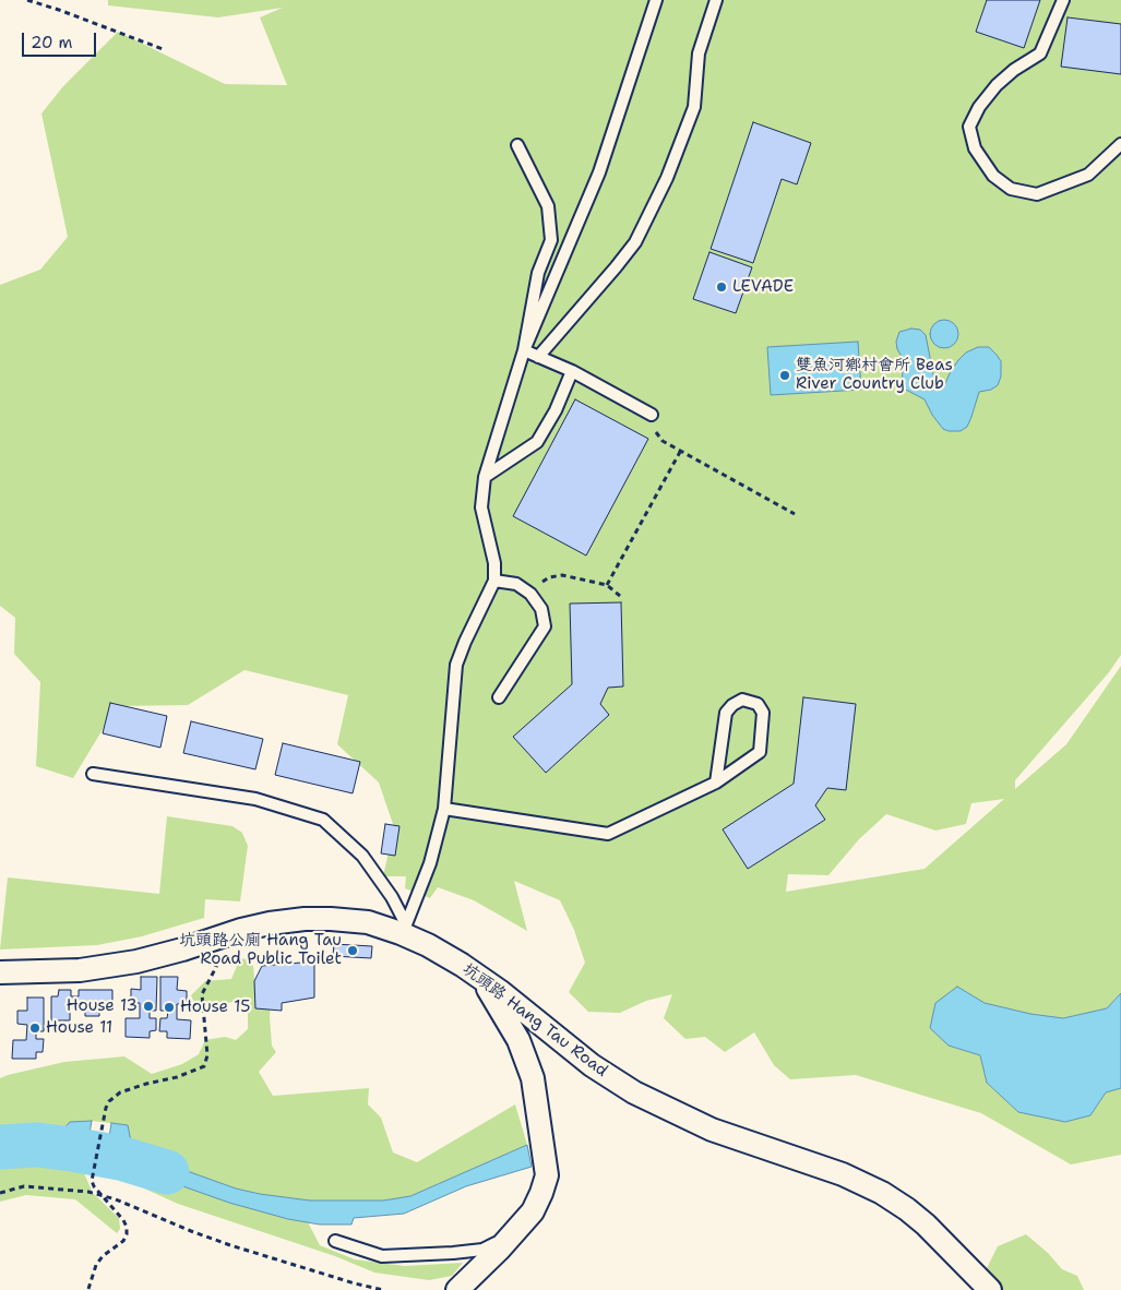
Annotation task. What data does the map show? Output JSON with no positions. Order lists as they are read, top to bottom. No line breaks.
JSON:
{"streets":{"street":["坑頭路 Hang Tau Road"]},"places":["LEVADE","雙魚河鄉村會所 Beas River Country Club","坑頭路公廁 Hang Tau Road Public Toilet","House 13","House 15","House 11"],"scale_bar":"20 m"}
